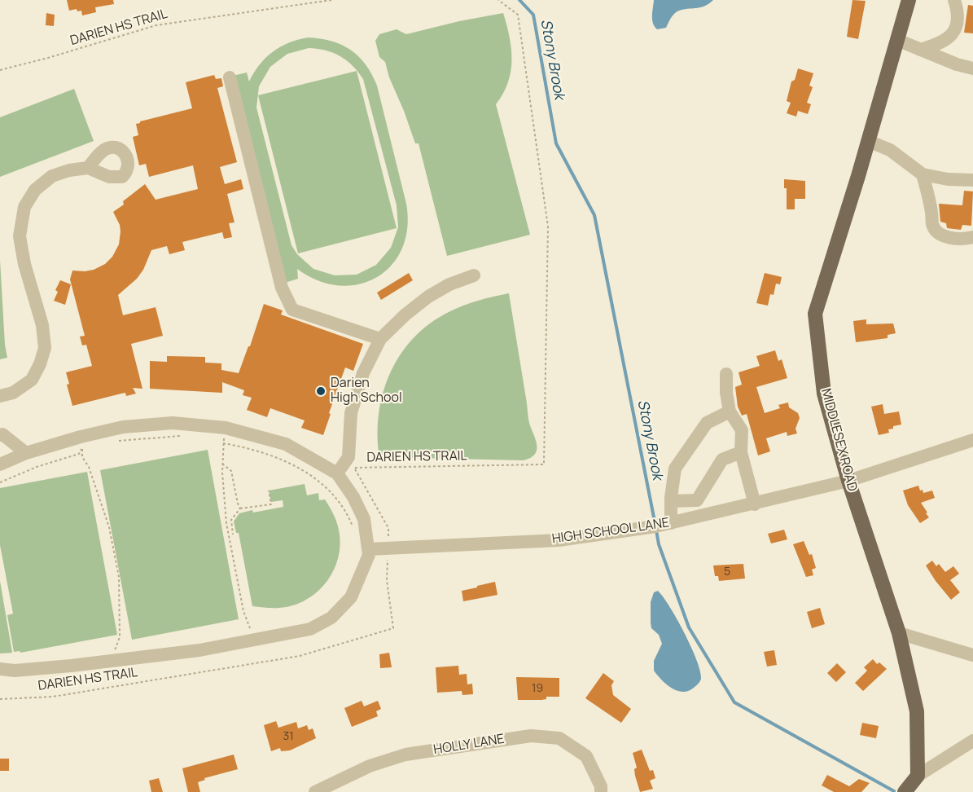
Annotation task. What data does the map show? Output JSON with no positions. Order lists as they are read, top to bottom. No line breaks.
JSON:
{"streets":{"main road":["MIDDLESEX ROAD"],"street":["HIGH SCHOOL LANE","HOLLY LANE"],"path":["DARIEN HS TRAIL"]},"crossings":[["DARIEN HS TRAIL","HIGH SCHOOL LANE"],["MIDDLESEX ROAD","HIGH SCHOOL LANE"]],"water":["Stony Brook"],"places":["Darien High School"],"house_numbers":["5","19","31"]}
